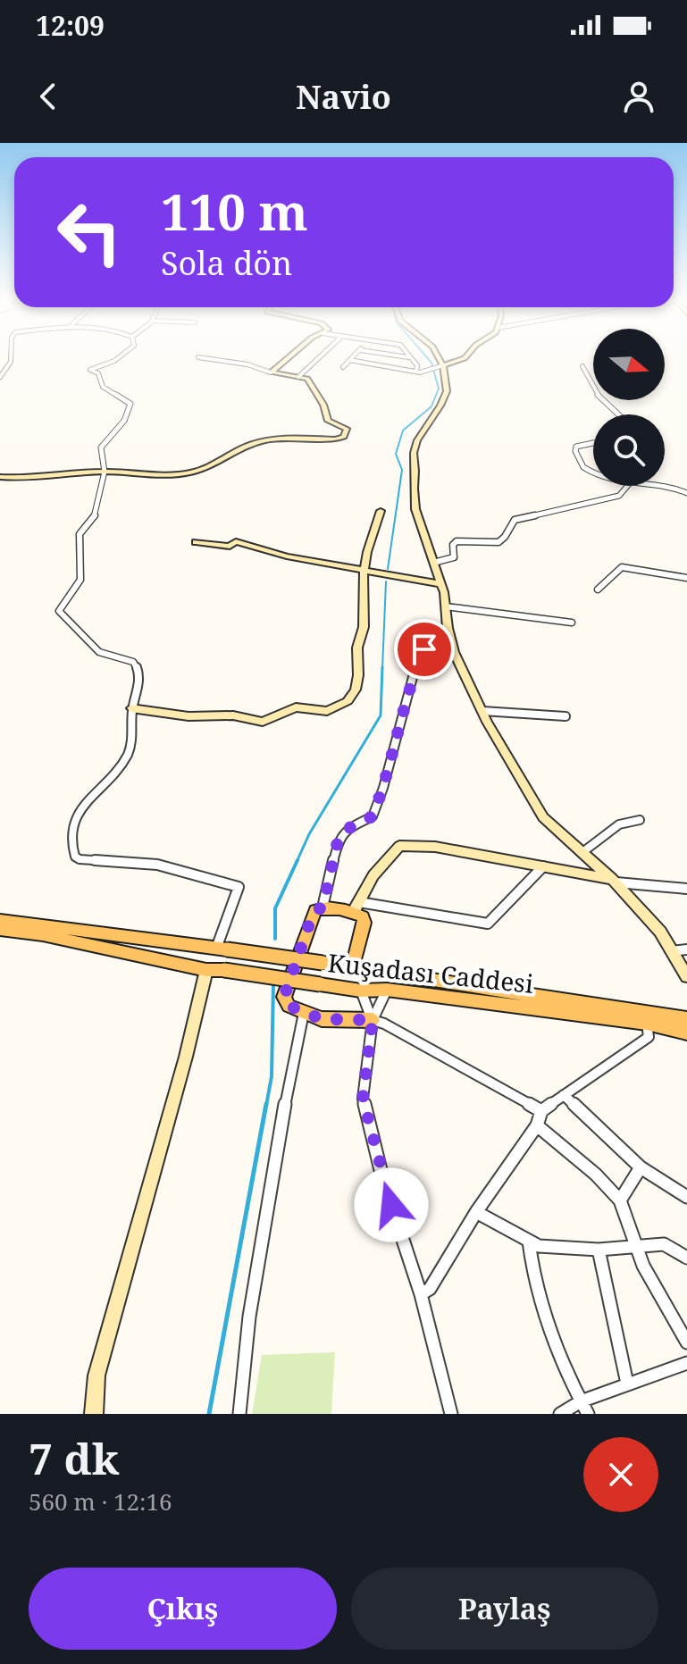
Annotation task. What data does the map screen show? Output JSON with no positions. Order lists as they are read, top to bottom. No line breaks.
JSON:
{"streets":{"main road":["Kuşadası Caddesi"]},"north":"right","page":{"status":"12:09","header":"Navio","turn":["110 m","Sola dön"],"heading":["7 dk","560 m · 12:16"],"buttons":["Çıkış","Paylaş"]}}
